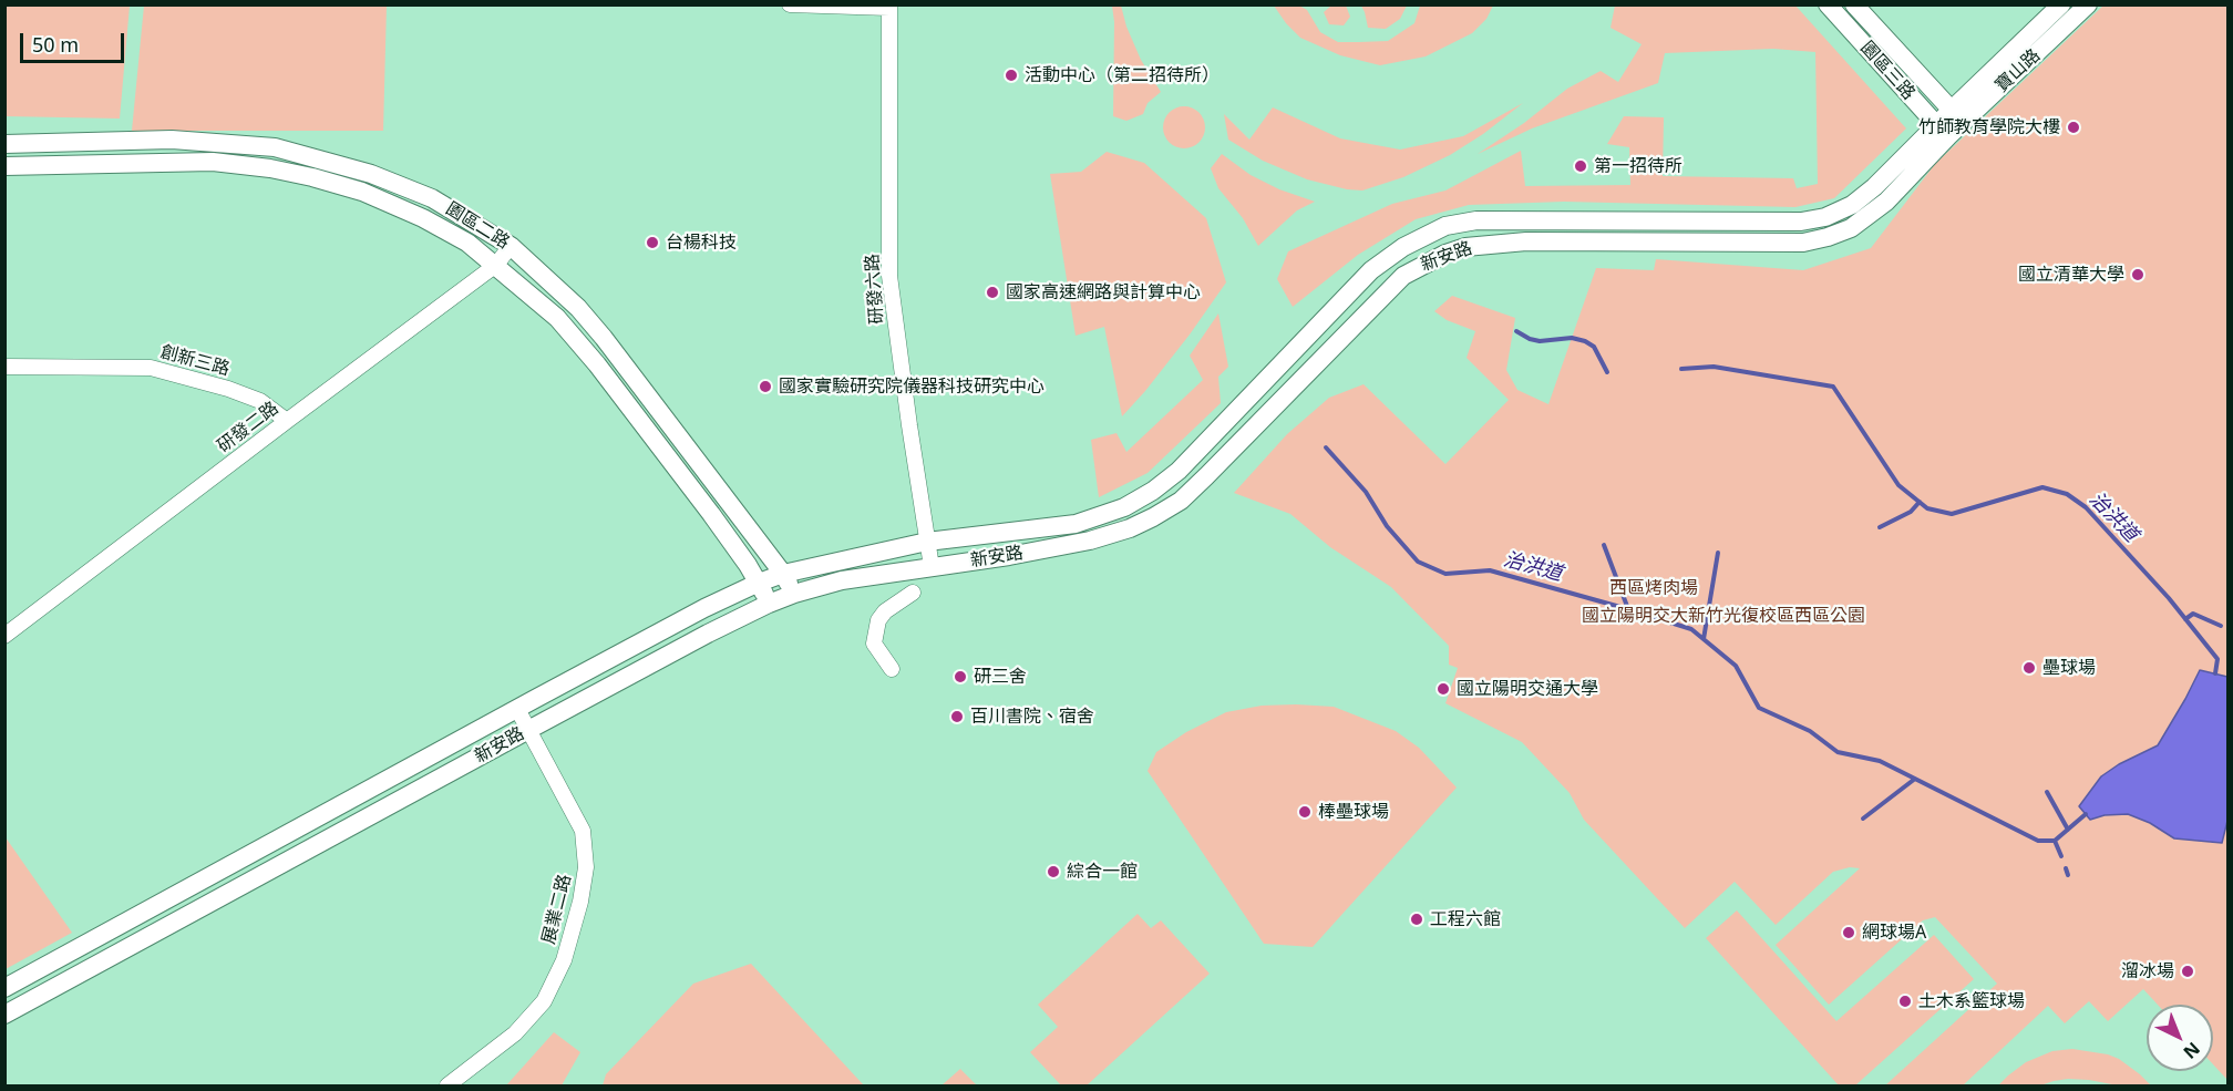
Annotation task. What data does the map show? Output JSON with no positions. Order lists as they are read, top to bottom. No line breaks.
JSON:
{"streets":{"street":["園區三路","寶山路","園區二路","新安路","研發六路","創新三路","研發二路","展業二路"]},"crossings":[["園區三路","寶山路"],["園區三路","新安路"],["寶山路","新安路"],["園區二路","新安路"],["園區二路","研發二路"],["新安路","研發六路"],["新安路","展業二路"],["創新三路","研發二路"]],"water":["治洪道"],"parks":["西區烤肉場","國立陽明交大新竹光復校區西區公園"],"places":["活動中心（第二招待所）","竹師教育學院大樓","第一招待所","台楊科技","國立清華大學","國家高速網路與計算中心","國家實驗研究院儀器科技研究中心","壘球場","研三舍","國立陽明交通大學","百川書院、宿舍","棒壘球場","綜合一館","工程六館","網球場A","溜冰場","土木系籃球場"],"scale_bar":"50 m","north":"bottom right"}
